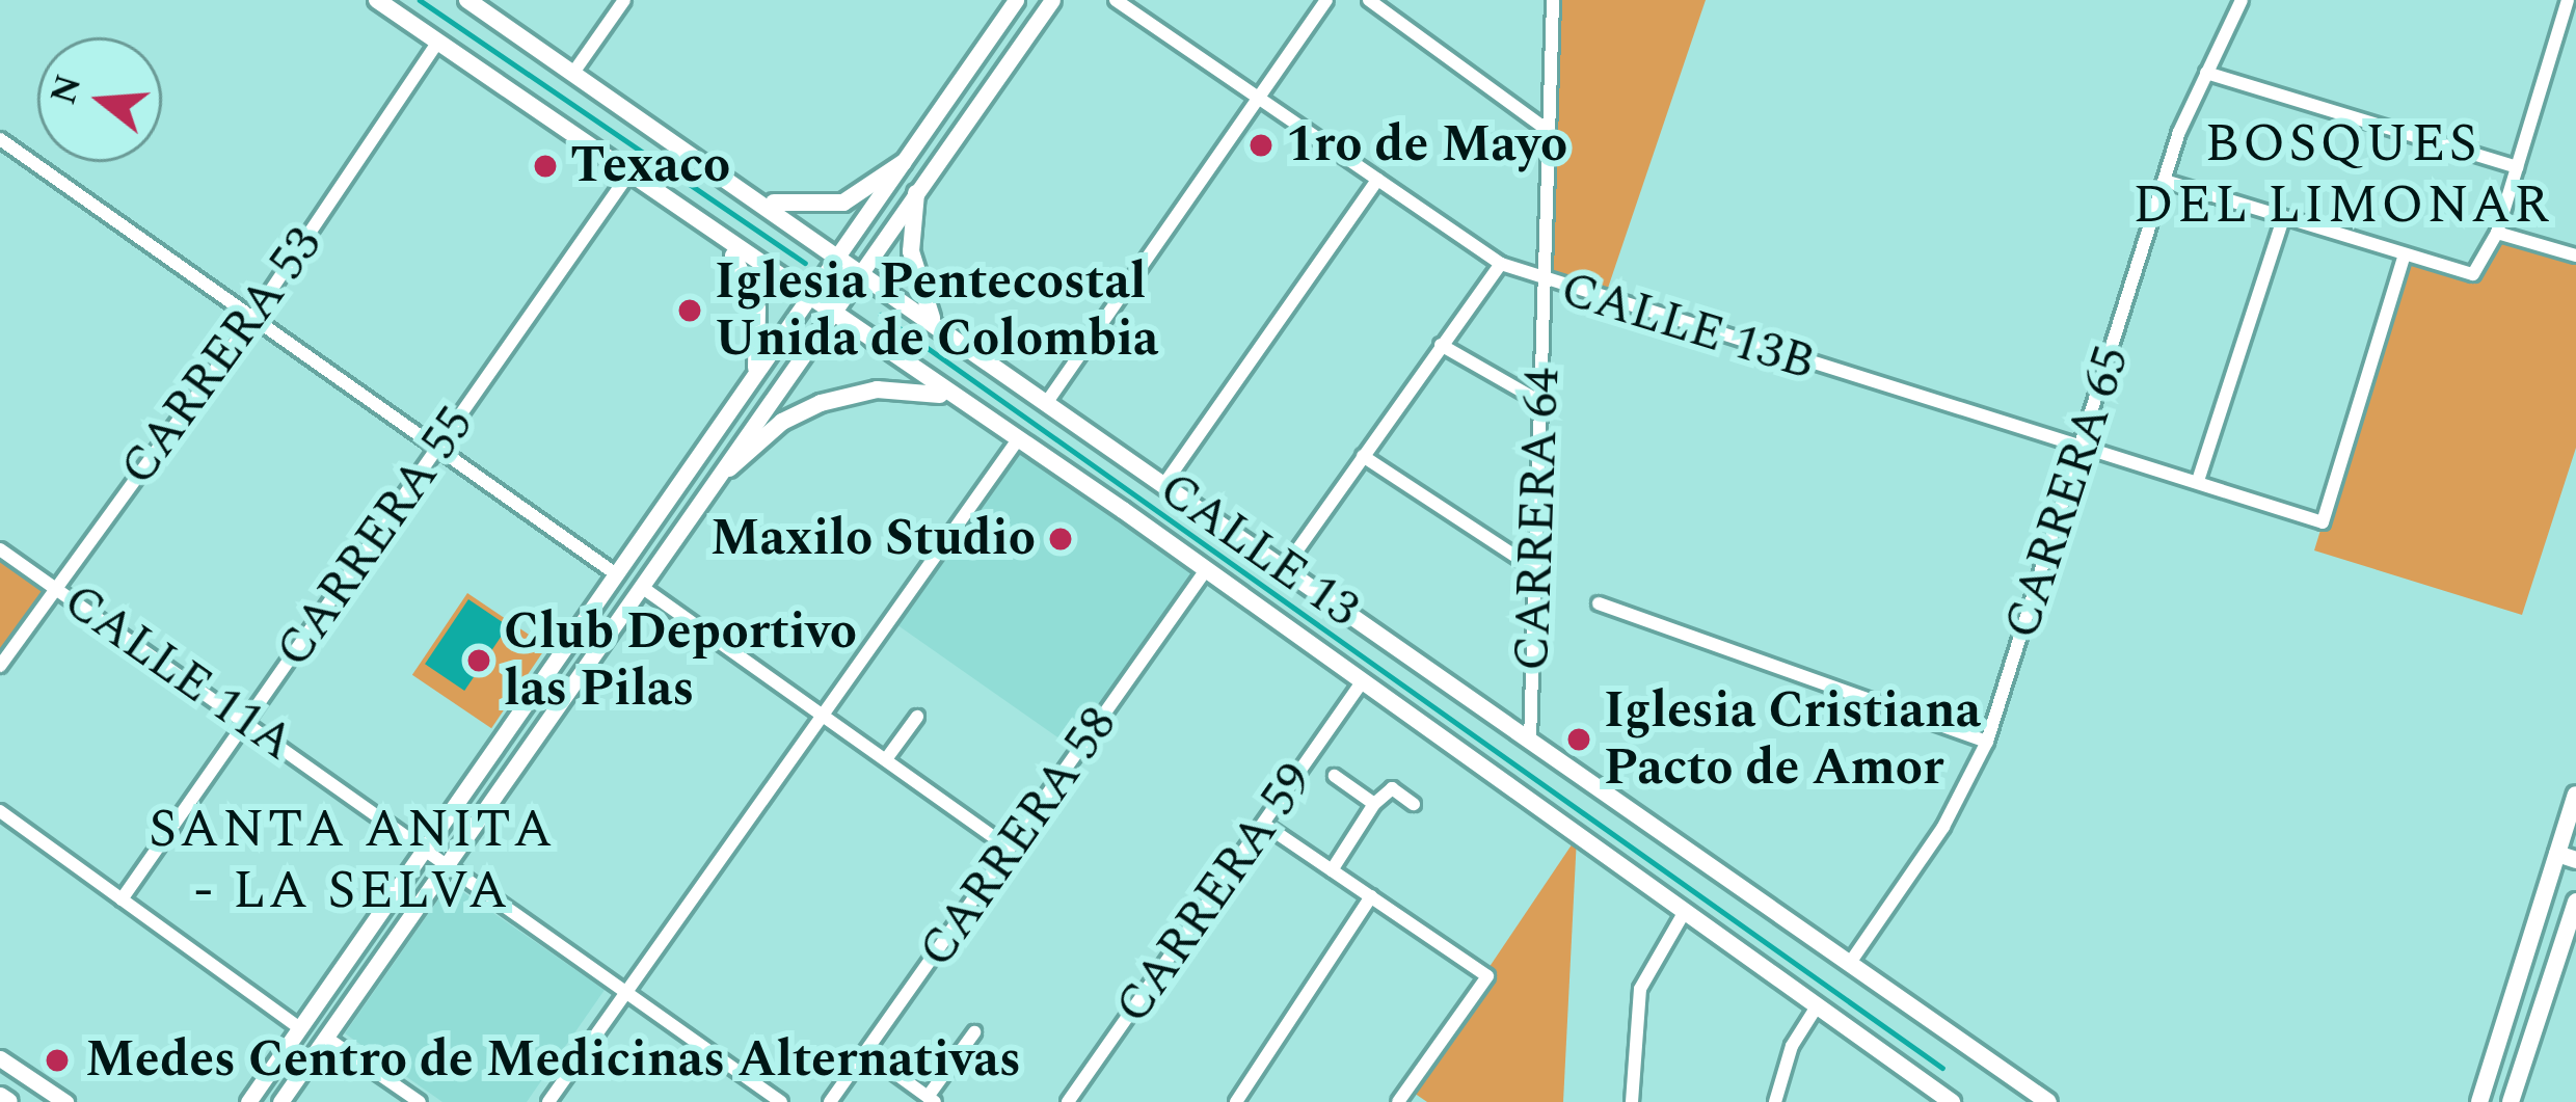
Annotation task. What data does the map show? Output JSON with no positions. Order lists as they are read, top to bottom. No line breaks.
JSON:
{"streets":{"main road":["CALLE 13"],"street":["CALLE 13B","CARRERA 53","CARRERA 65","CARRERA 64","CARRERA 55","CALLE 11A","CARRERA 58","CARRERA 59"]},"crossings":[["CALLE 13B","CARRERA 65"],["CALLE 13B","CARRERA 64"],["CARRERA 53","CALLE 13"],["CARRERA 53","CALLE 11A"],["CARRERA 65","CALLE 13"],["CARRERA 64","CALLE 13"],["CARRERA 55","CALLE 13"],["CARRERA 55","CALLE 11A"],["CALLE 13","CARRERA 58"],["CALLE 13","CARRERA 59"]],"districts":["BOSQUES DEL LIMONAR","SANTA ANITA - LA SELVA"],"places":["1ro de Mayo","Texaco","Iglesia Pentecostal Unida de Colombia","Maxilo Studio","Club Deportivo las Pilas","Iglesia Cristiana Pacto de Amor","Medes Centro de Medicinas Alternativas"],"north":"left"}
